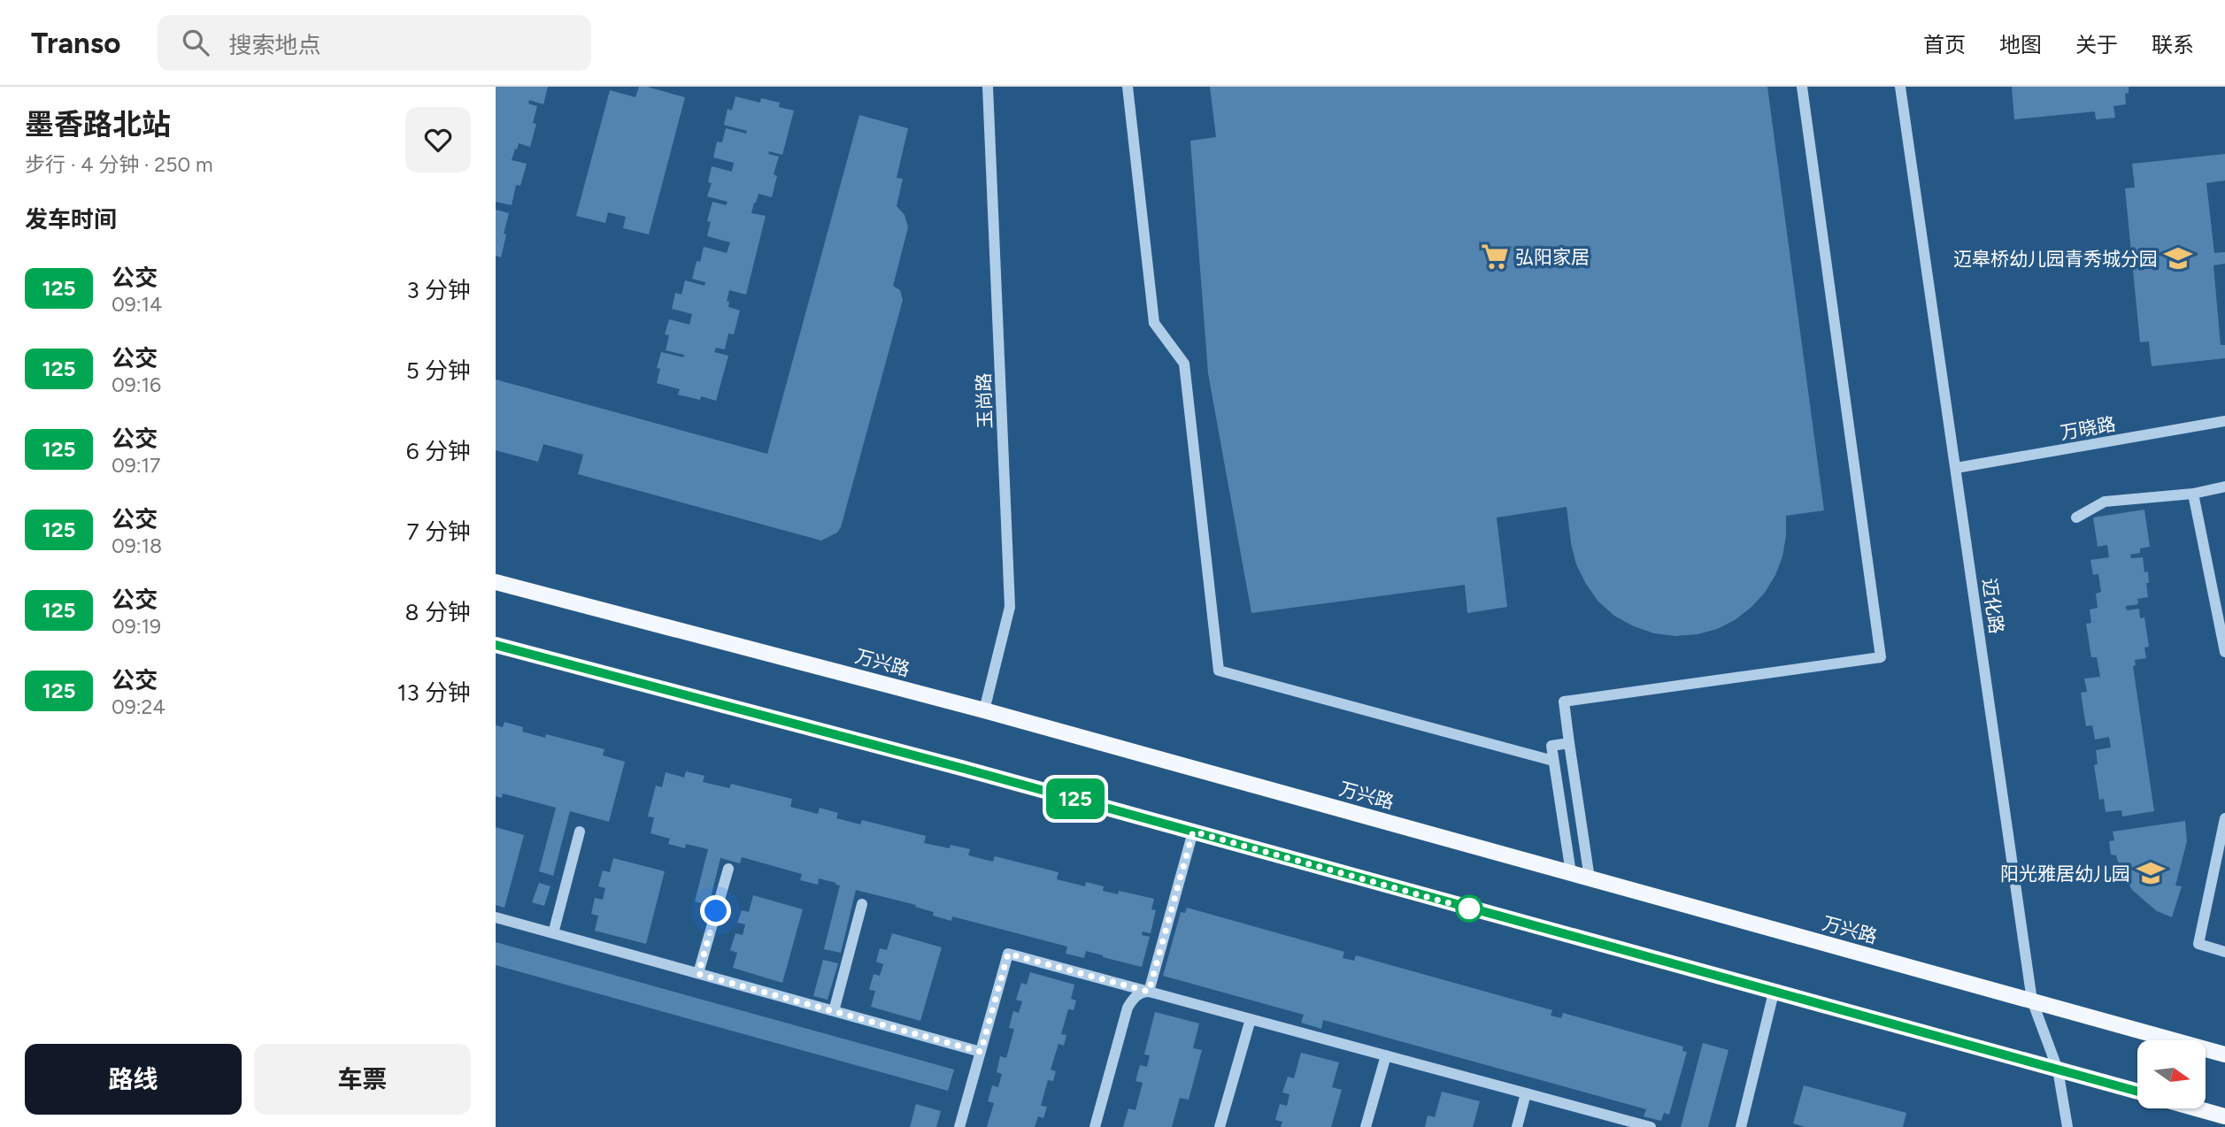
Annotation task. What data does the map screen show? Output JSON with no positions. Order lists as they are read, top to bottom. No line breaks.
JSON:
{"streets":{"main road":["万兴路"],"street":["玉尚路","万晓路","迈化路"]},"crossings":[["玉尚路","万兴路"],["万晓路","迈化路"],["迈化路","万兴路"]],"places":{"supermarket":["弘阳家居"],"school or university":["迈皋桥幼儿园青秀城分园","阳光雅居幼儿园"]},"lines":["bus line 125"],"north":"right","page":{"header":"Transo","search":"搜索地点","nav":["首页","地图","关于","联系"],"heading":[["墨香路北站","步行 · 4 分钟 · 250 m"],"发车时间"],"on_map":"125","list":[{"mark":"125","name":"公交","note":"09:14","value":"3 分钟"},{"mark":"125","name":"公交","note":"09:16","value":"5 分钟"},{"mark":"125","name":"公交","note":"09:17","value":"6 分钟"},{"mark":"125","name":"公交","note":"09:18","value":"7 分钟"},{"mark":"125","name":"公交","note":"09:19","value":"8 分钟"},{"mark":"125","name":"公交","note":"09:24","value":"13 分钟"}],"buttons":["路线","车票"]}}
